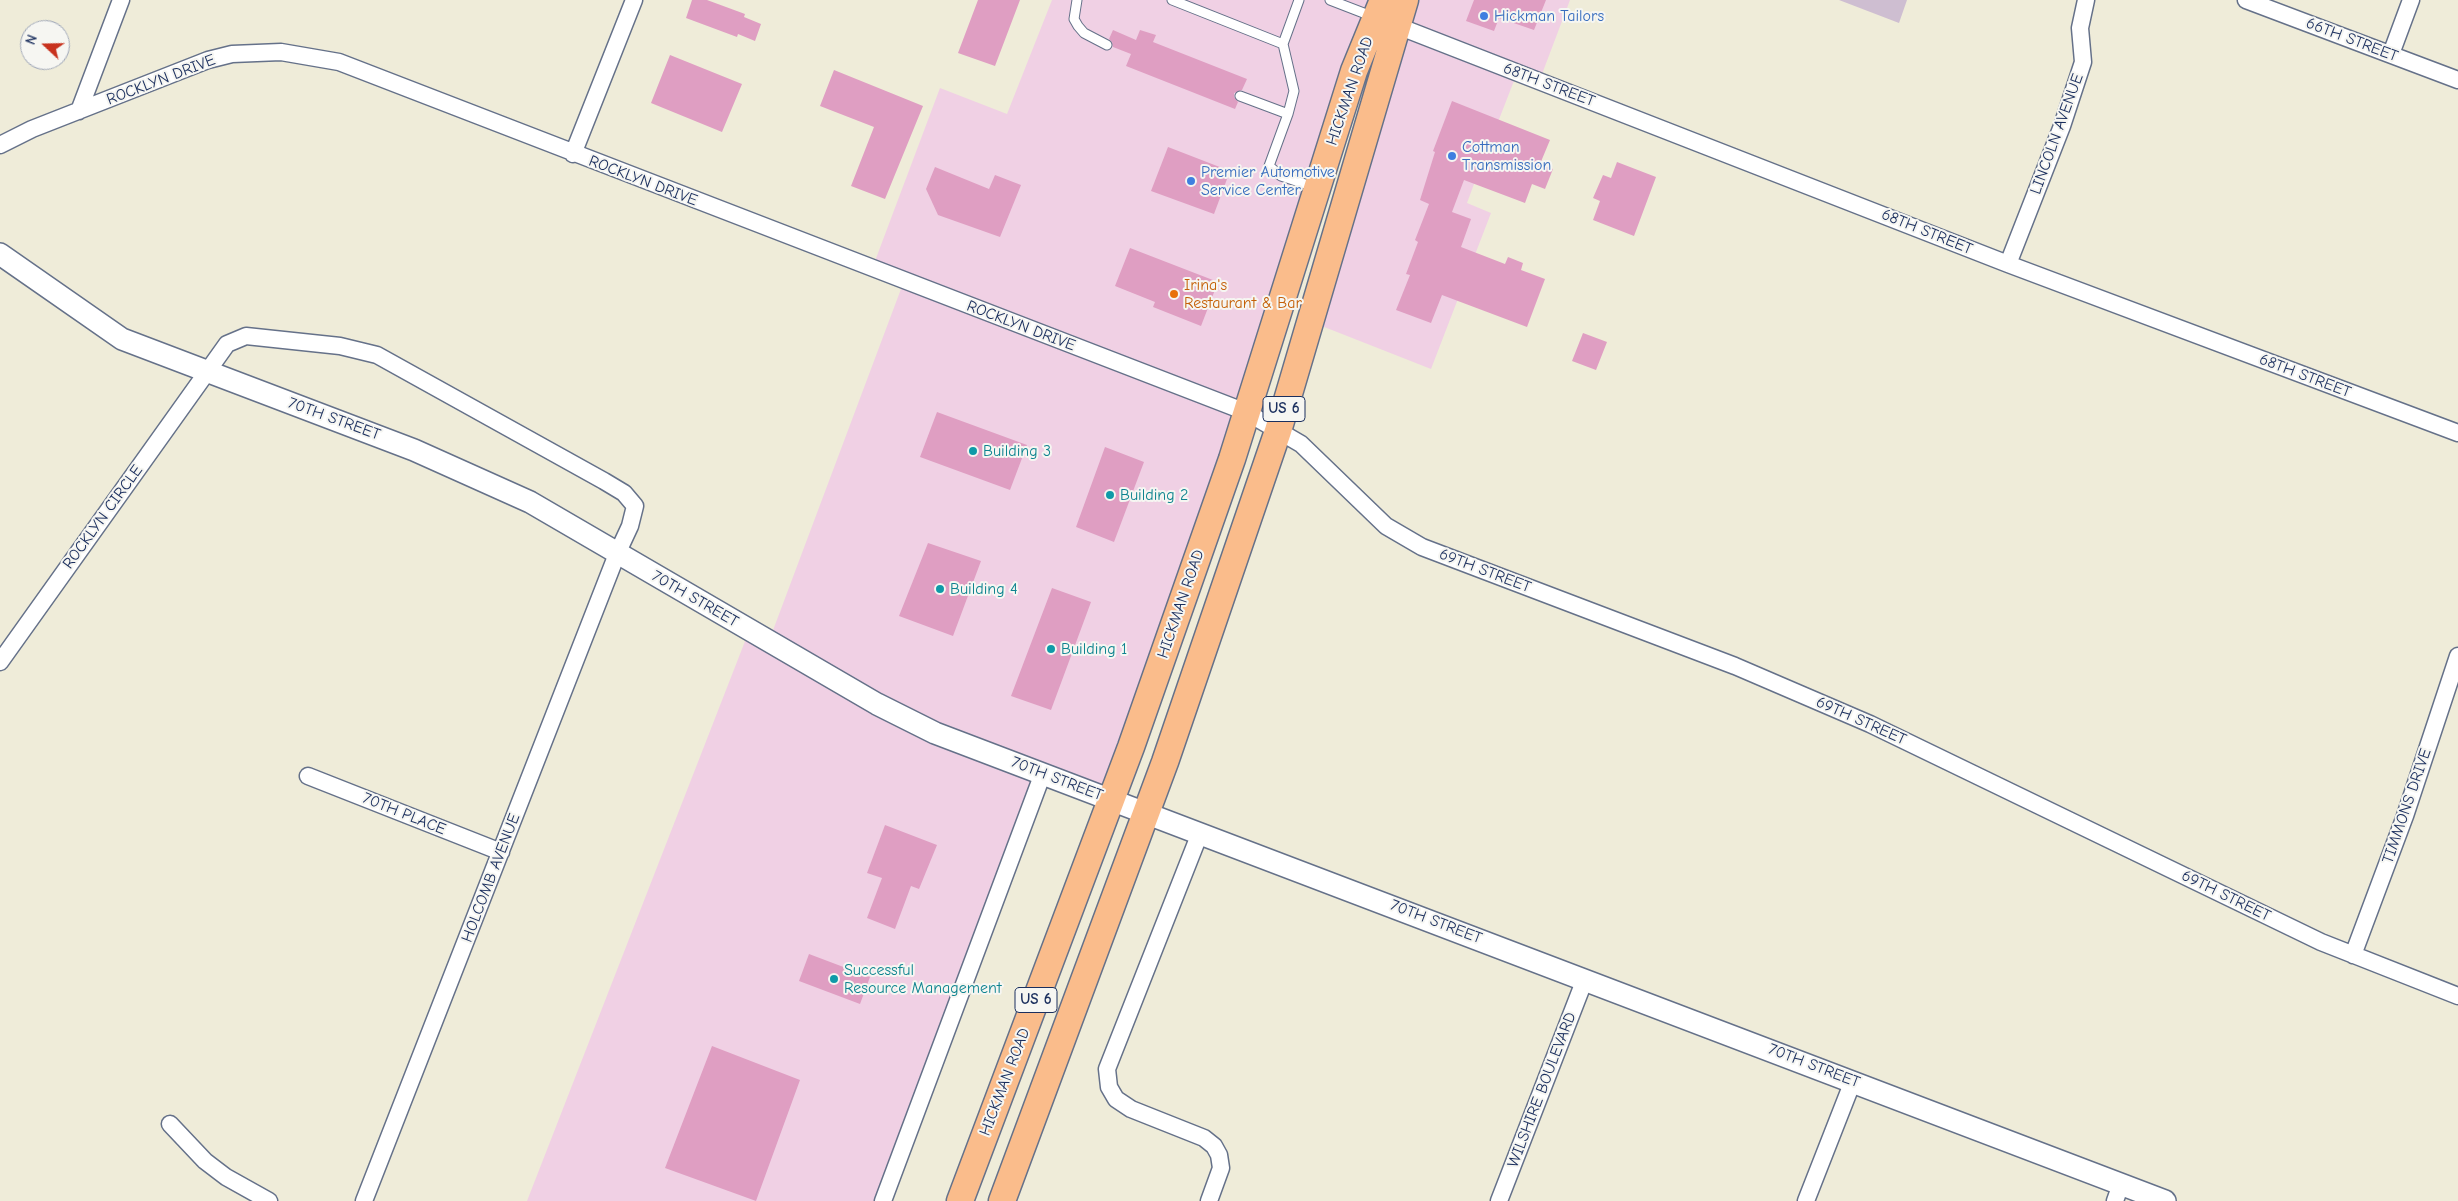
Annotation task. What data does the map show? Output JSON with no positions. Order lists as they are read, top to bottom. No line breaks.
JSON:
{"streets":{"main road":["HICKMAN ROAD","US 6"],"street":["66TH STREET","ROCKLYN DRIVE","68TH STREET","LINCOLN AVENUE","70TH STREET","ROCKLYN CIRCLE","69TH STREET","TIMMONS DRIVE","70TH PLACE","HOLCOMB AVENUE","WILSHIRE BOULEVARD"]},"crossings":[["ROCKLYN DRIVE","HICKMAN ROAD"],["ROCKLYN DRIVE","69TH STREET"],["68TH STREET","HICKMAN ROAD"],["68TH STREET","LINCOLN AVENUE"],["HICKMAN ROAD","70TH STREET"],["HICKMAN ROAD","69TH STREET"],["70TH STREET","ROCKLYN CIRCLE"],["70TH STREET","HOLCOMB AVENUE"],["70TH STREET","WILSHIRE BOULEVARD"],["ROCKLYN CIRCLE","HOLCOMB AVENUE"],["69TH STREET","TIMMONS DRIVE"],["70TH PLACE","HOLCOMB AVENUE"]],"places":["Hickman Tailors","Cottman Transmission","Premier Automotive Service Center","Irina's Restaurant & Bar","Building 3","Building 2","Building 4","Building 1","Successful Resource Management"],"north":"left"}
